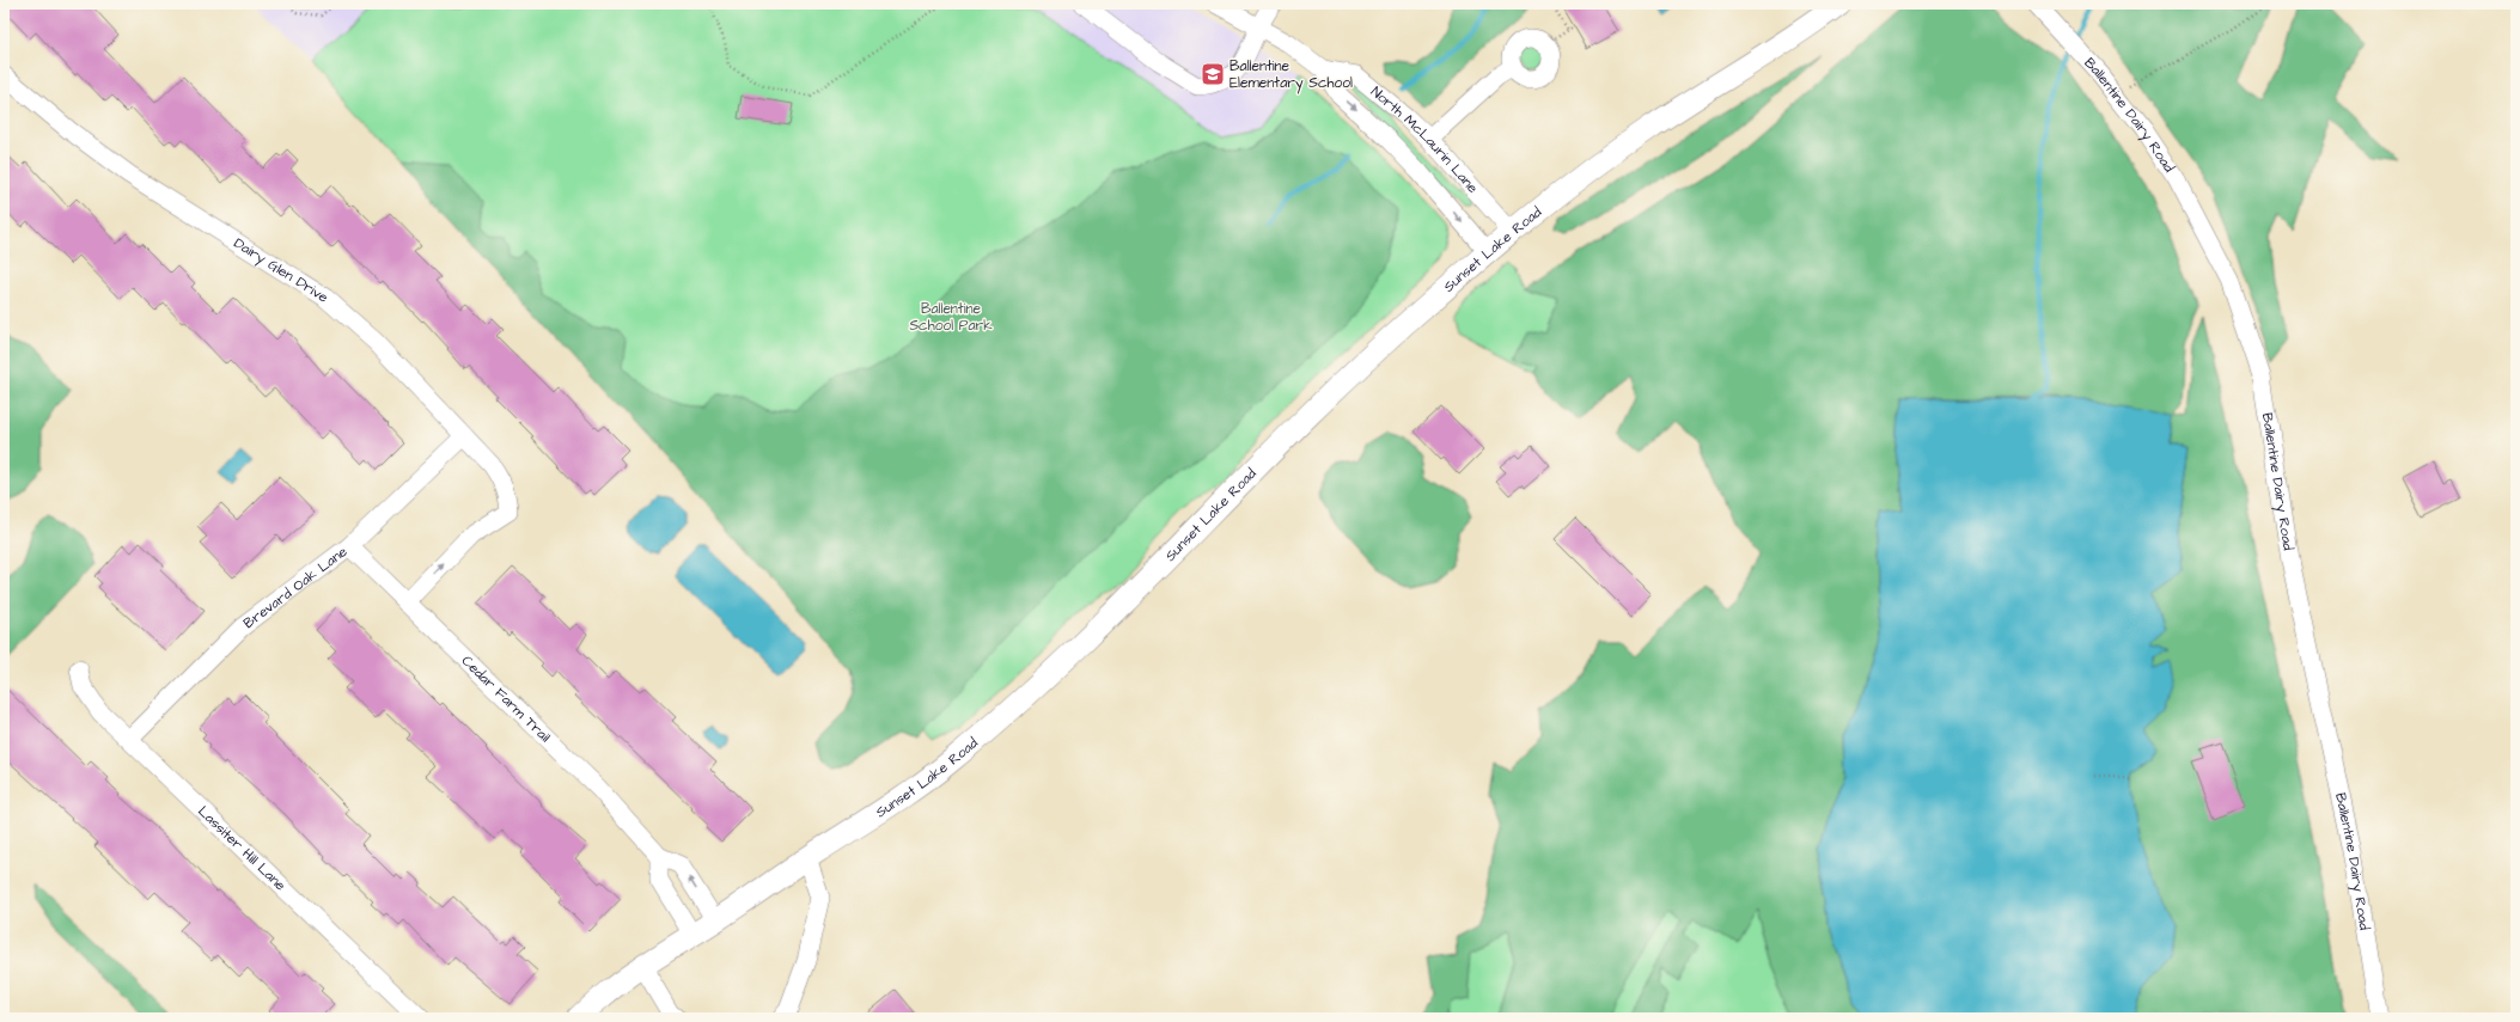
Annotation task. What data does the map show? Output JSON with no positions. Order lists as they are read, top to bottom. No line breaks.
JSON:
{"streets":{"main road":["Sunset Lake Road"],"street":["Ballentine Dairy Road","North McLaurin Lane","Dairy Glen Drive","Brevard Oak Lane","Cedar Farm Trail","Lassiter Hill Lane"]},"crossings":[["North McLaurin Lane","Sunset Lake Road"],["Sunset Lake Road","Cedar Farm Trail"],["Dairy Glen Drive","Brevard Oak Lane"],["Dairy Glen Drive","Cedar Farm Trail"],["Brevard Oak Lane","Cedar Farm Trail"],["Brevard Oak Lane","Lassiter Hill Lane"]],"parks":["Ballentine School Park"],"places":{"school or university":["Ballentine Elementary School"]}}
